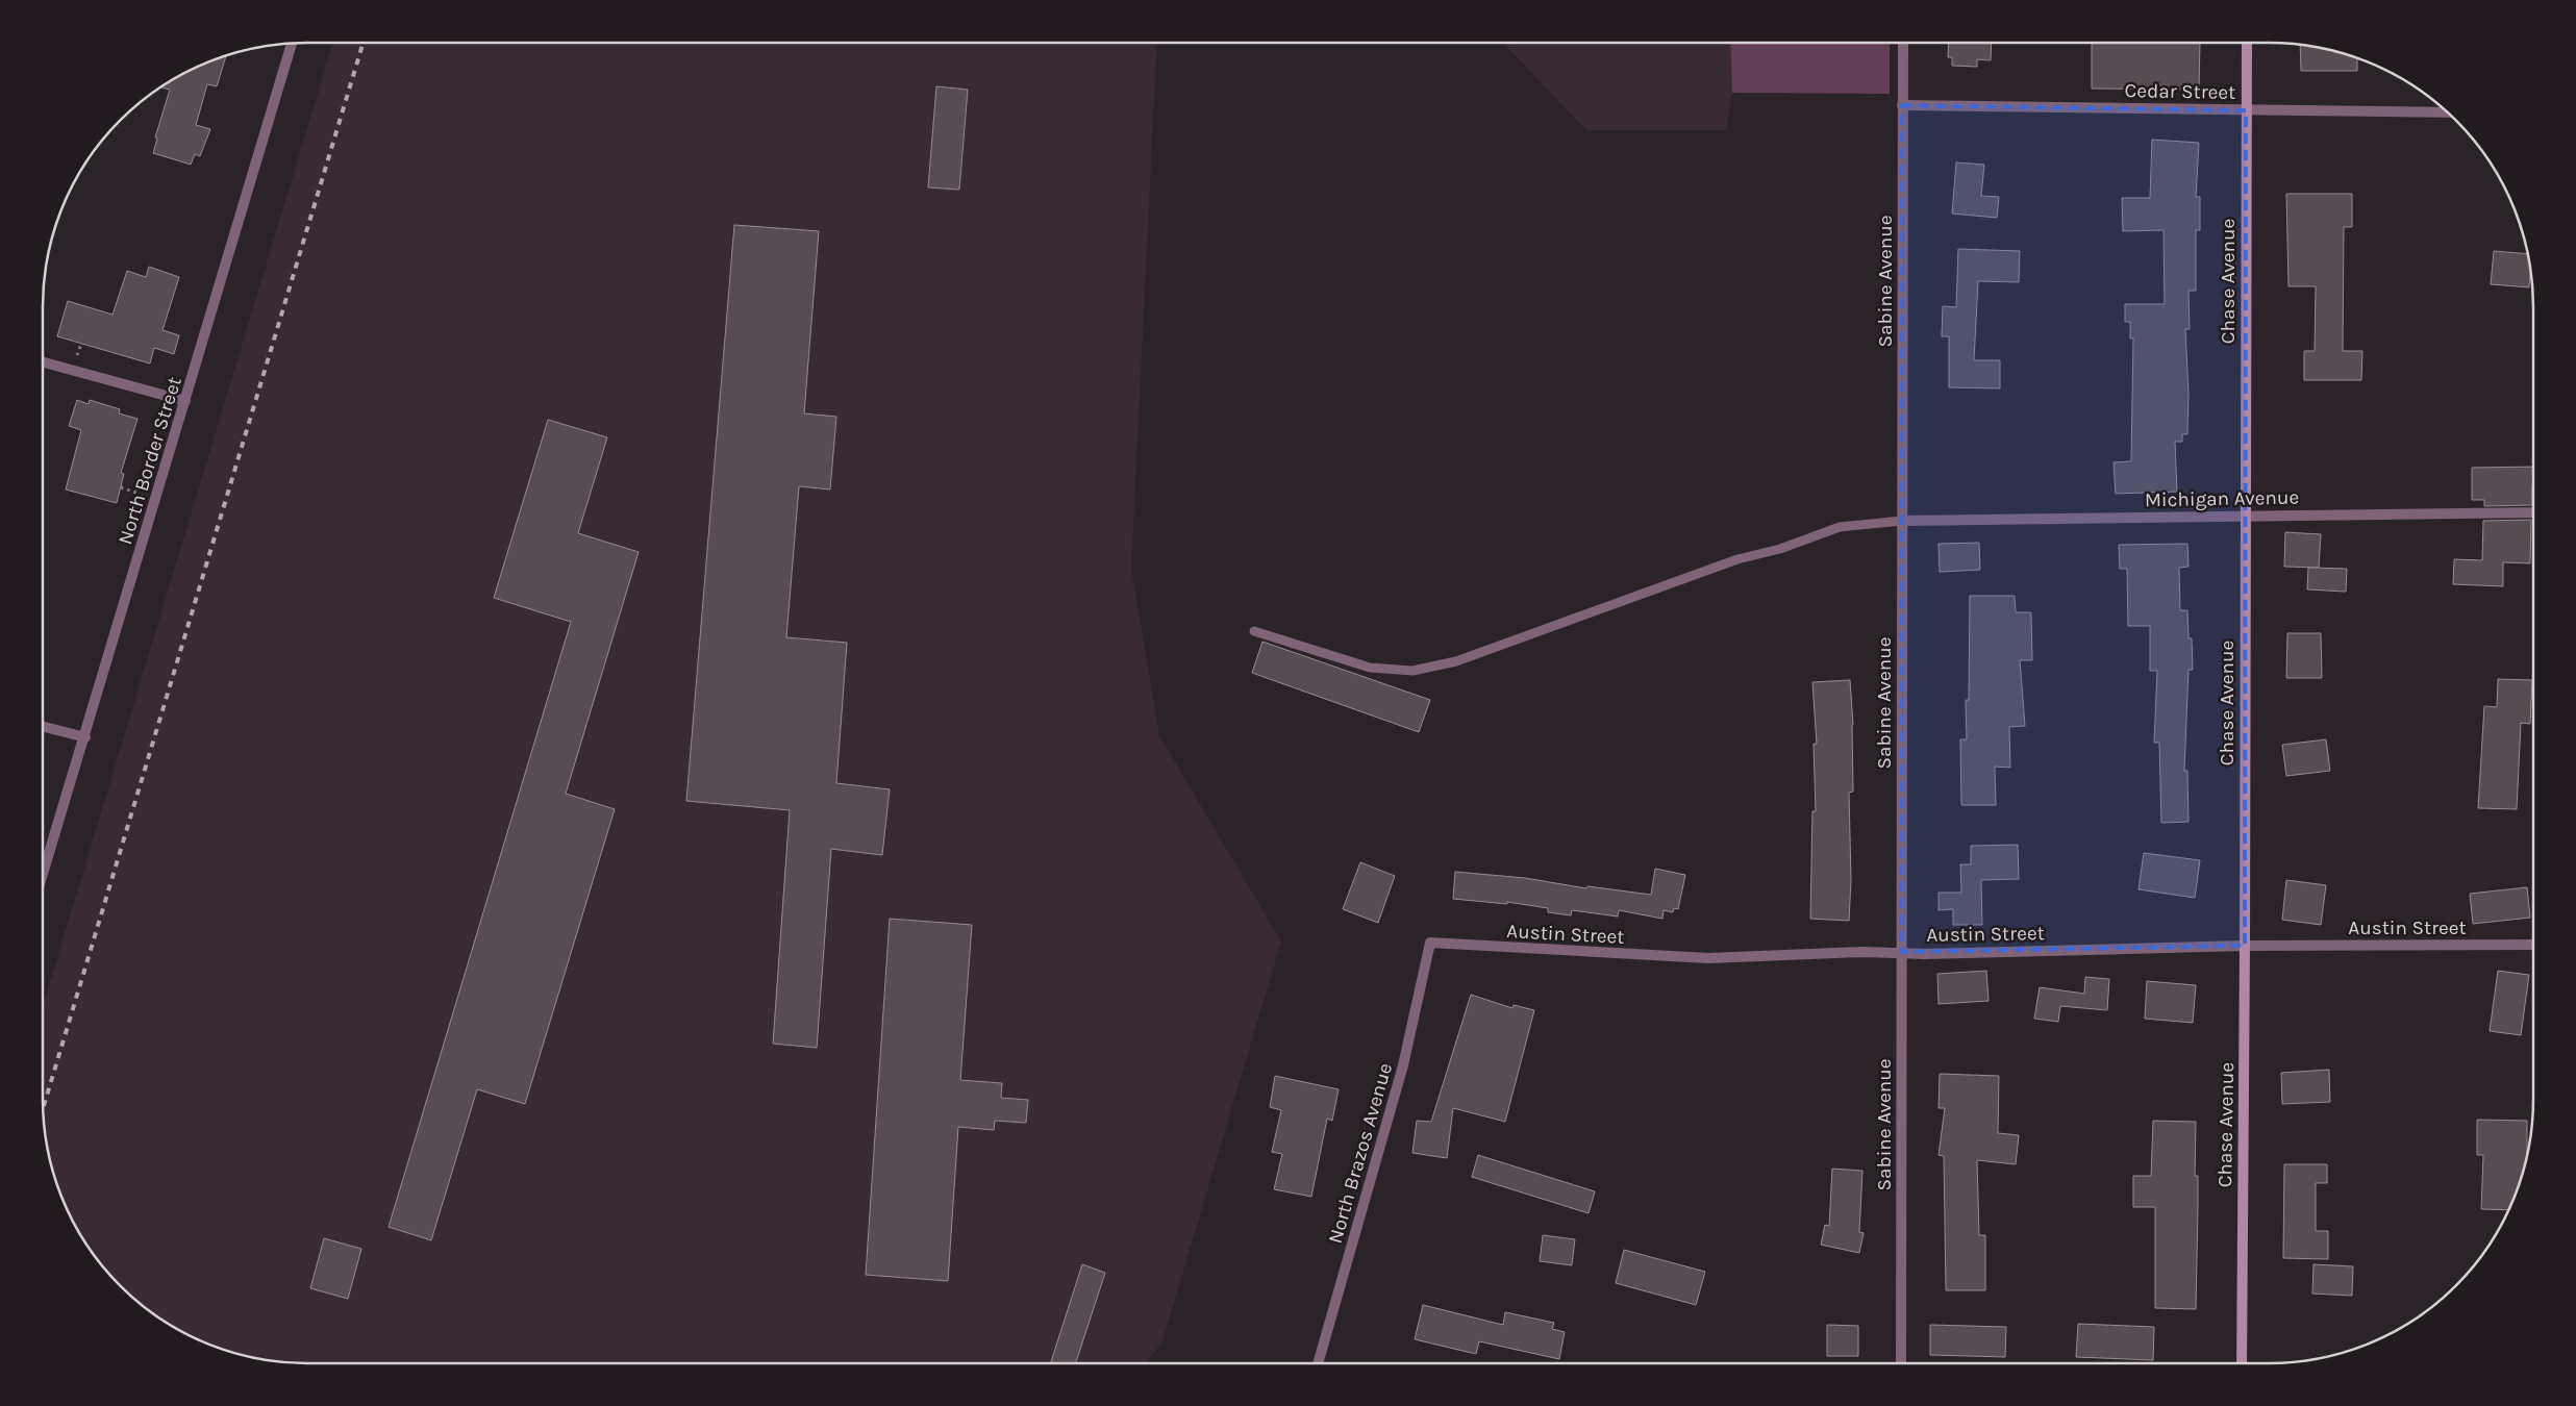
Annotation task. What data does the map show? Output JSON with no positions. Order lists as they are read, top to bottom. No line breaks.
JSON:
{"streets":{"street":["Cedar Street","Sabine Avenue","Chase Avenue","North Border Street","Michigan Avenue","Austin Street","North Brazos Avenue"]},"crossings":[["Cedar Street","Sabine Avenue"],["Cedar Street","Chase Avenue"],["Sabine Avenue","Michigan Avenue"],["Sabine Avenue","Austin Street"],["Chase Avenue","Michigan Avenue"],["Chase Avenue","Austin Street"],["Austin Street","North Brazos Avenue"]]}
